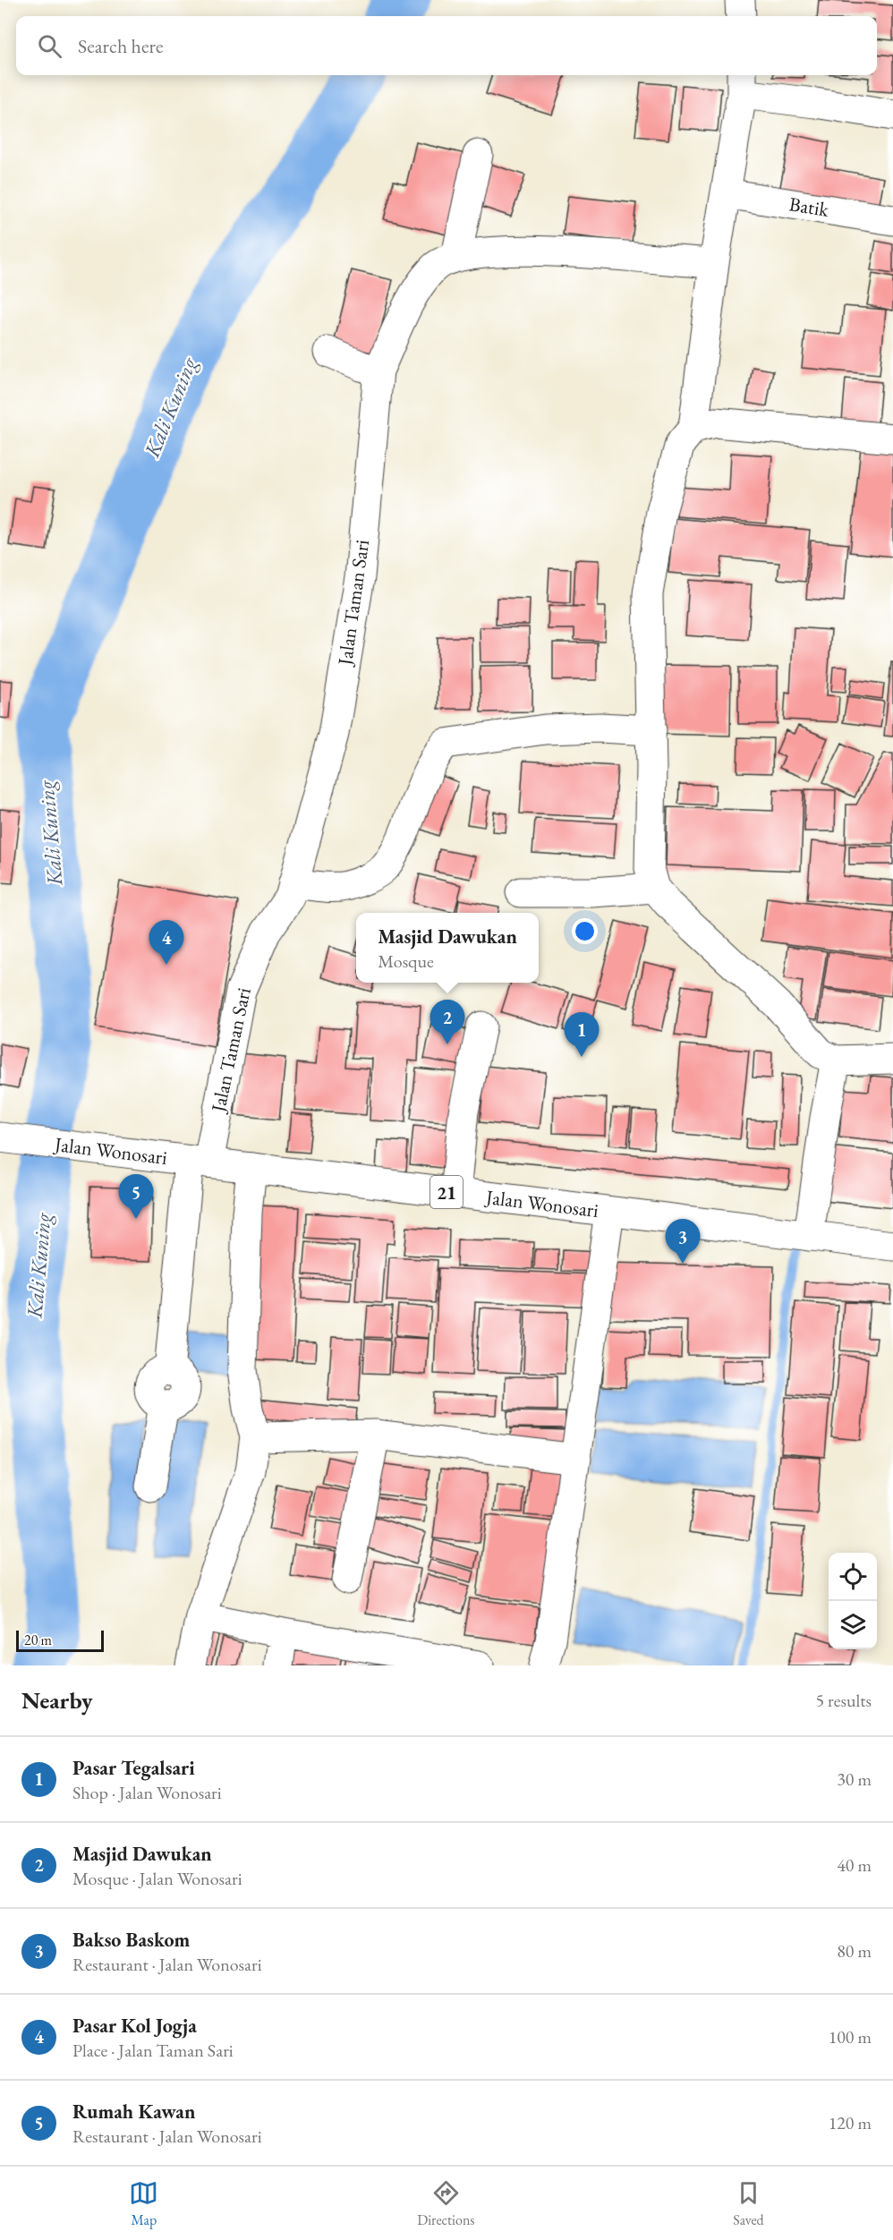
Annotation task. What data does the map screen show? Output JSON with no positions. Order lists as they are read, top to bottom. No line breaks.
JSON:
{"streets":{"main road":["Batik","Jalan Taman Sari","Jalan Wonosari","21"]},"crossings":[["Jalan Taman Sari","Jalan Wonosari"]],"water":["Kali Kuning"],"scale_bar":"20 m","page":{"search":"Search here","popup":["Masjid Dawukan","Mosque"],"pins":["4","2","1","5","3"],"scale":"20 m","heading":["Nearby","5 results"],"list":[{"mark":"1","name":"Pasar Tegalsari","note":"Shop · Jalan Wonosari","value":"30 m"},{"mark":"2","name":"Masjid Dawukan","note":"Mosque · Jalan Wonosari","value":"40 m"},{"mark":"3","name":"Bakso Baskom","note":"Restaurant · Jalan Wonosari","value":"80 m"},{"mark":"4","name":"Pasar Kol Jogja","note":"Place · Jalan Taman Sari","value":"100 m"},{"mark":"5","name":"Rumah Kawan","note":"Restaurant · Jalan Wonosari","value":"120 m"}],"nav":["Map","Directions","Saved"]}}
